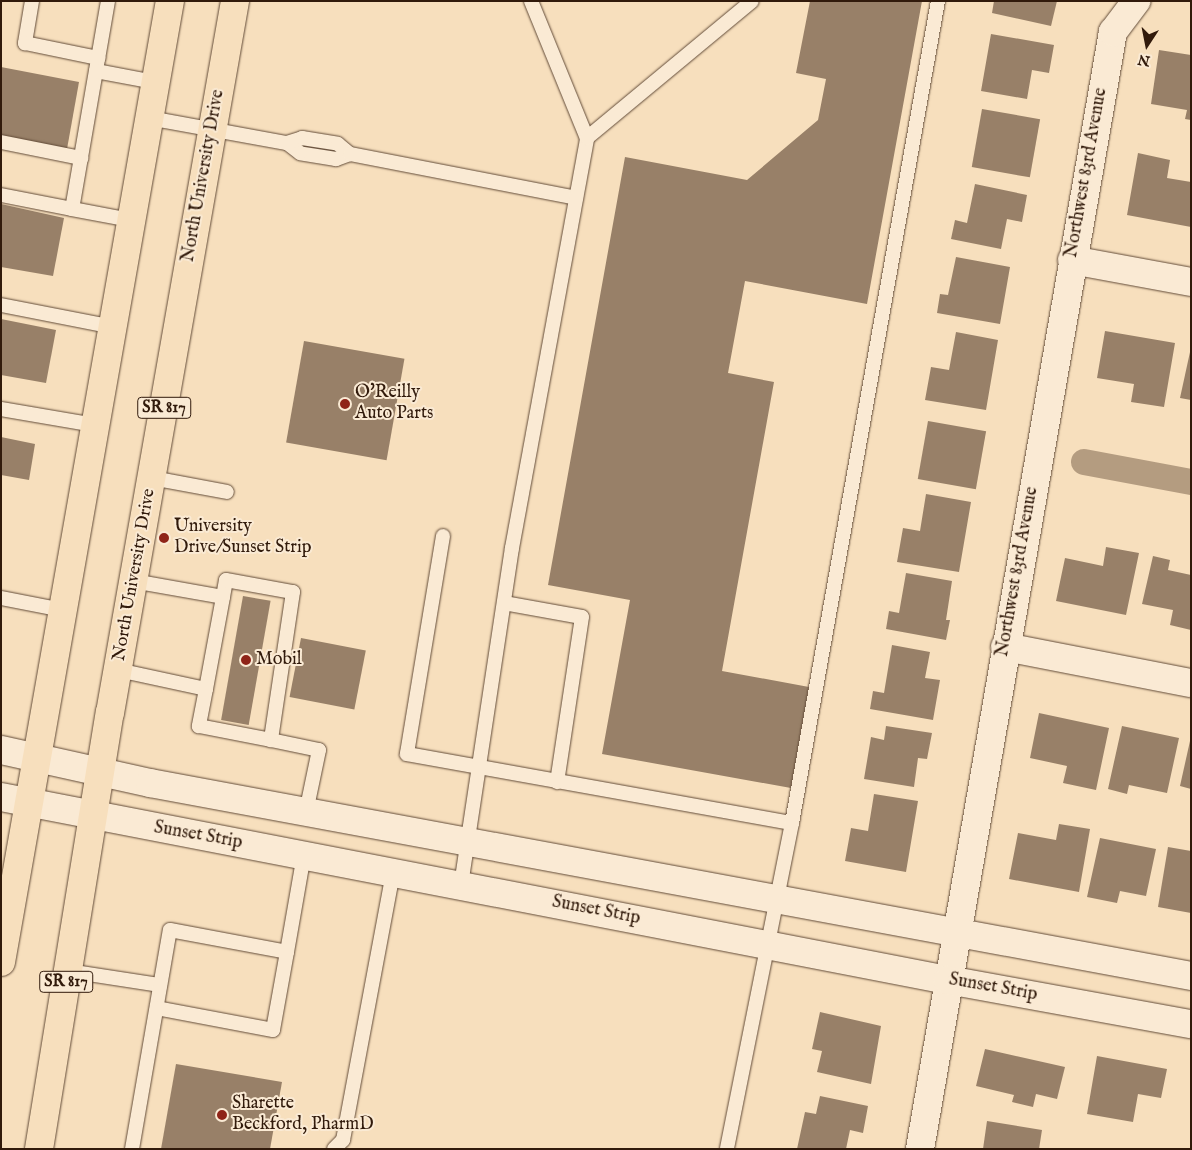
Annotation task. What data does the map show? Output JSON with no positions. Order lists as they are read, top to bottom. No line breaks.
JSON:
{"streets":{"main road":["North University Drive","SR 817"],"street":["Northwest 83rd Avenue","Sunset Strip"]},"crossings":[["Northwest 83rd Avenue","Sunset Strip"],["North University Drive","Sunset Strip"]],"places":["O'Reilly Auto Parts","University Drive/Sunset Strip","Mobil","Sharette Beckford, PharmD"],"north":"bottom"}
